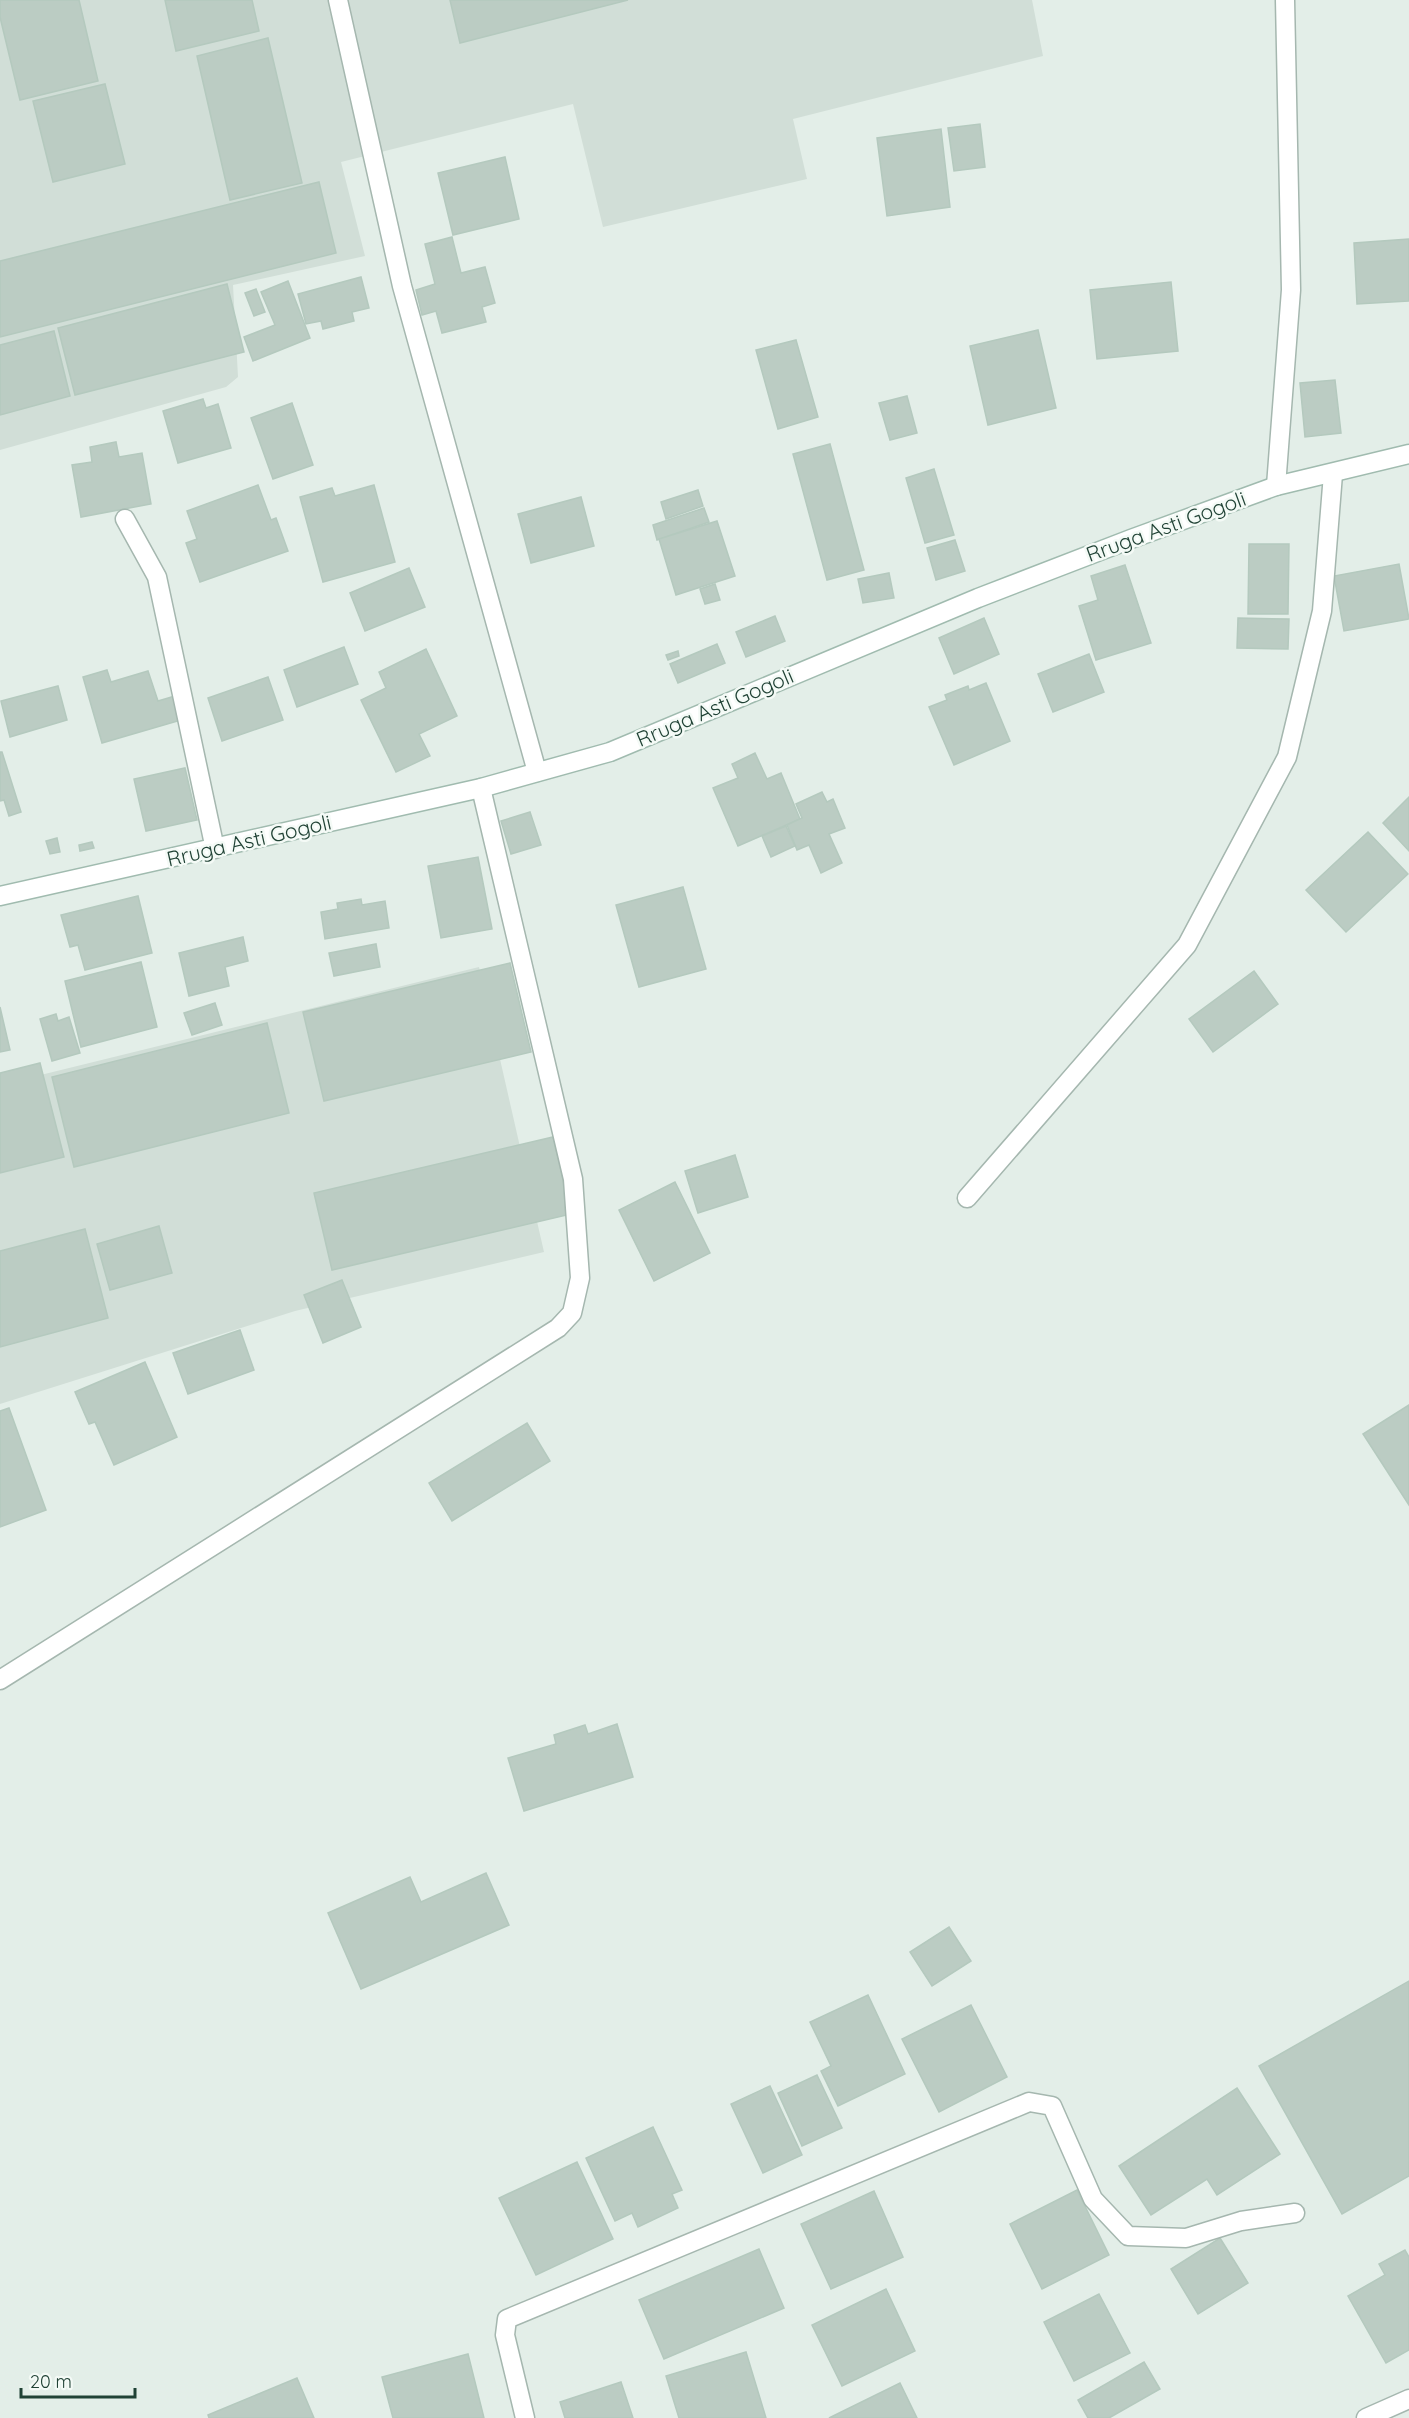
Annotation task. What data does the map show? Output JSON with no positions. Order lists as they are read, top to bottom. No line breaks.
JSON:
{"streets":{"street":["Rruga Asti Gogoli"]},"scale_bar":"20 m"}
